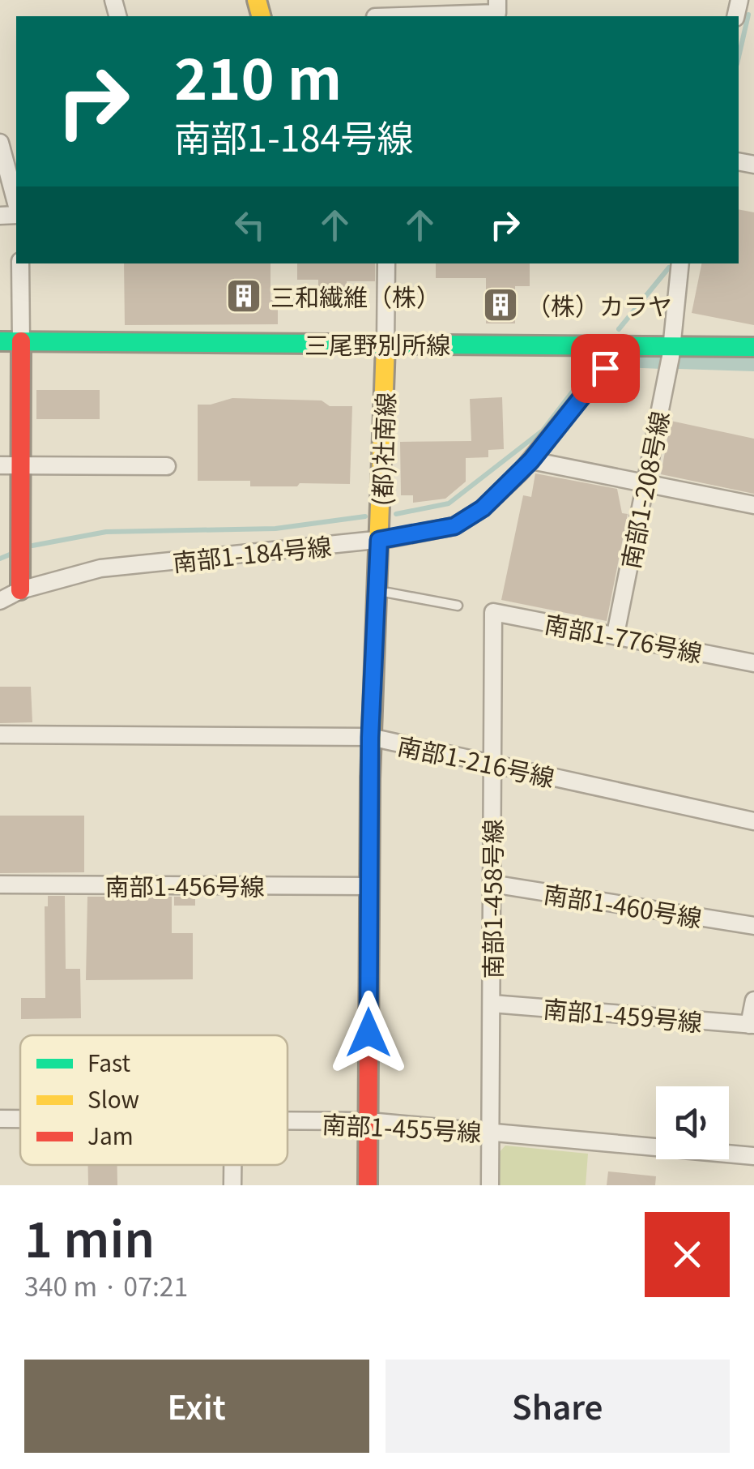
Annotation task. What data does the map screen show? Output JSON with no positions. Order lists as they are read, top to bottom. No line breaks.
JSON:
{"streets":{"street":["三尾野別所線","(都)社南線","南部1-208号線","南部1-184号線","南部1-776号線","南部1-216号線","南部1-456号線","南部1-458号線","南部1-460号線","南部1-459号線","南部1-455号線"]},"crossings":[["三尾野別所線","(都)社南線"],["三尾野別所線","南部1-208号線"],["三尾野別所線","南部1-184号線"],["(都)社南線","南部1-184号線"],["(都)社南線","南部1-216号線"],["(都)社南線","南部1-456号線"],["(都)社南線","南部1-455号線"],["南部1-208号線","南部1-776号線"],["南部1-776号線","南部1-458号線"],["南部1-216号線","南部1-458号線"],["南部1-458号線","南部1-460号線"],["南部1-458号線","南部1-459号線"],["南部1-458号線","南部1-455号線"]],"places":{"building":["三和繊維（株）","（株）カラヤ"]},"legend":["Fast","Slow","Jam"],"page":{"turn":["210 m","南部1-184号線"],"heading":["1 min","340 m · 07:21"],"buttons":["Exit","Share"]}}
